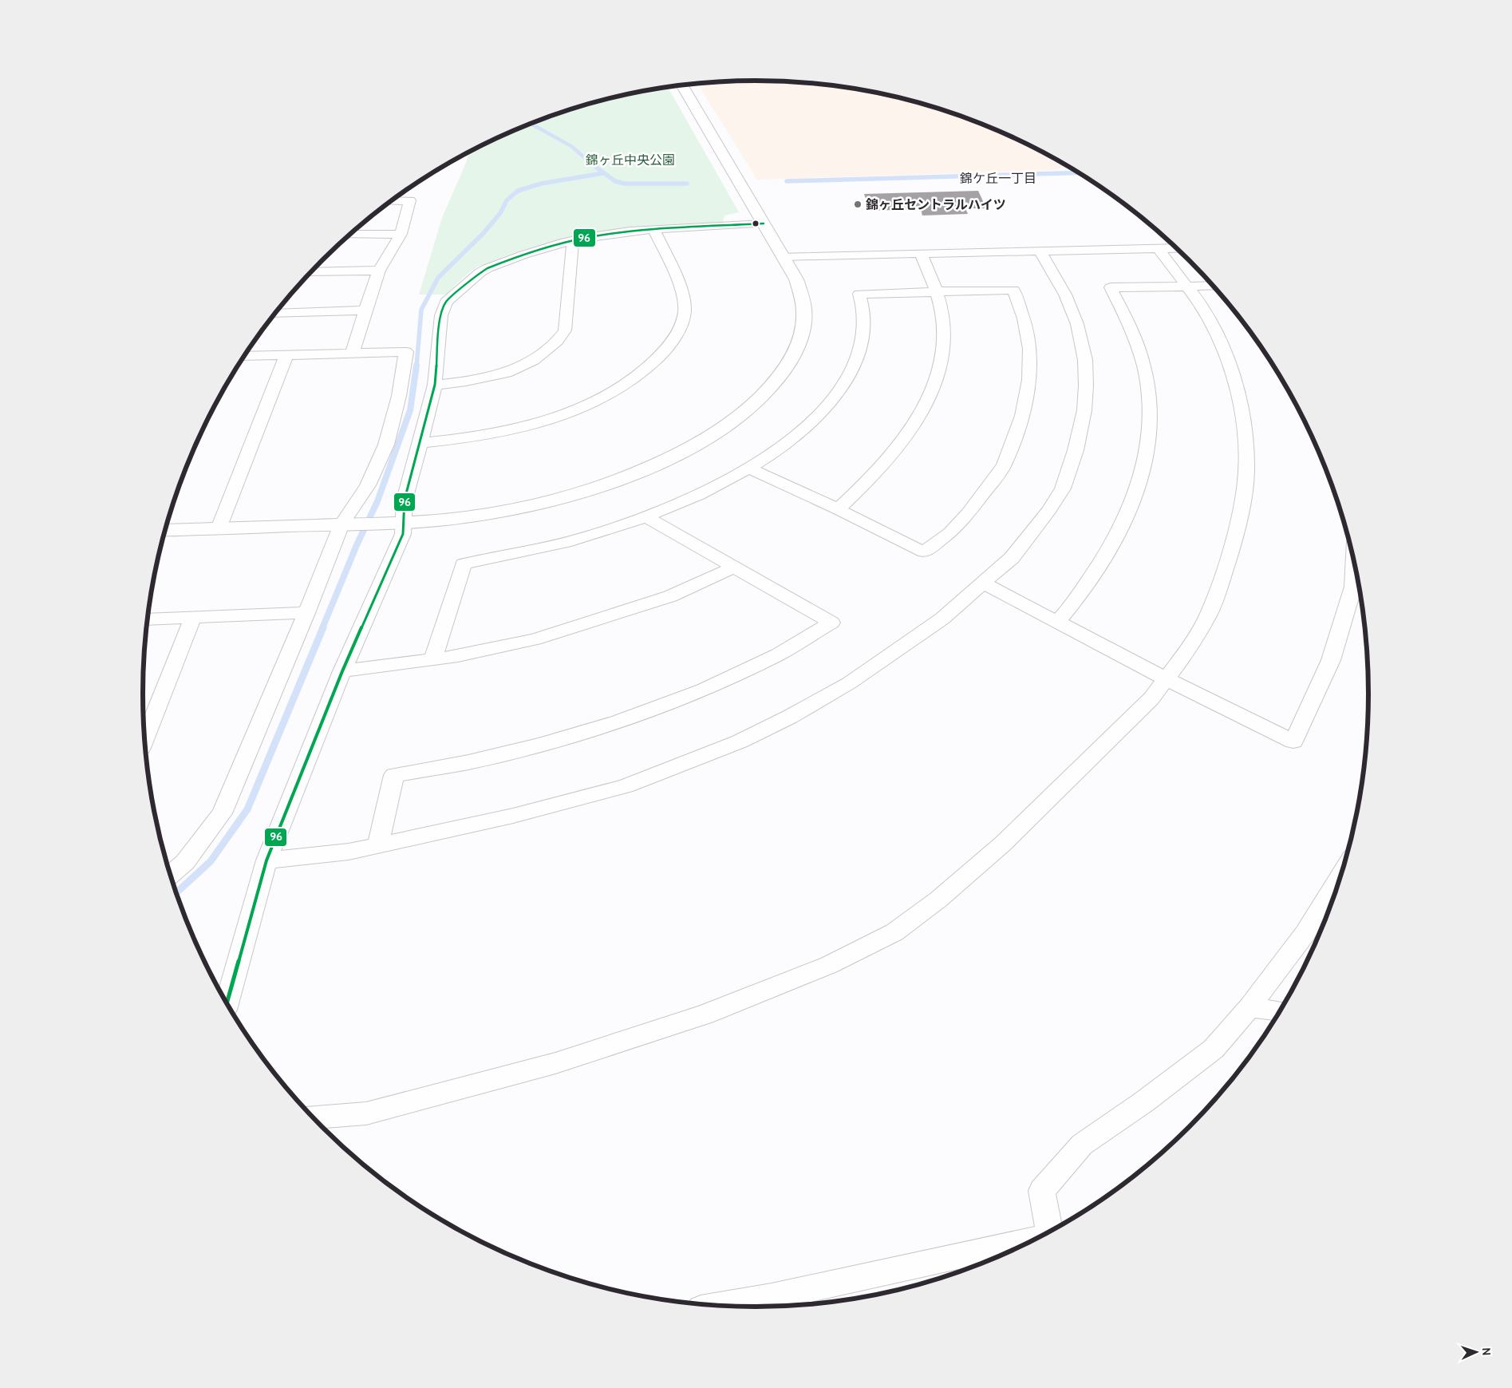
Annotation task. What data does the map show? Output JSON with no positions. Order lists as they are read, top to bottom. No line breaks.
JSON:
{"districts":["錦ケ丘一丁目"],"parks":["錦ヶ丘中央公園"],"places":["錦ヶ丘セントラルハイツ"],"lines":["transit line 96"],"north":"right"}
